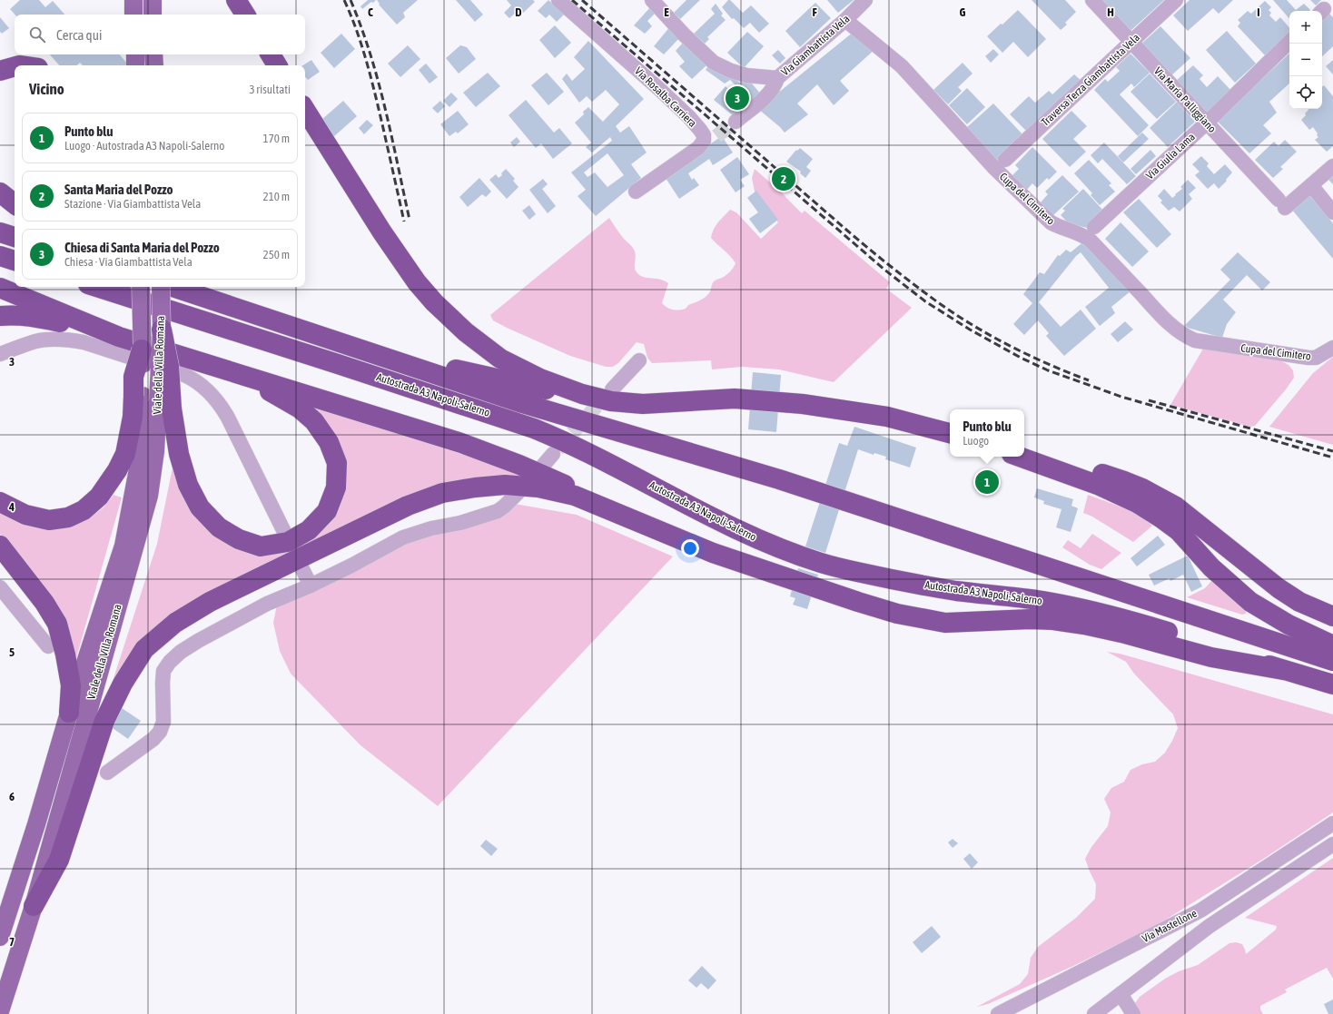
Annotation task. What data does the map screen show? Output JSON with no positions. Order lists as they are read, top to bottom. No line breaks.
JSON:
{"streets":{"highway":["Autostrada A3 Napoli-Salerno"],"main road":["Viale della Villa Romana"],"street":["Via Giambattista Vela","Traversa Terza Giambattista Vela","Via Rosalba Carriera","Via Maria Palliggiano","Via Giulia Lama","Cupa del Cimitero","Via Mastellone"]},"crossings":[["Via Giambattista Vela","Cupa del Cimitero"],["Traversa Terza Giambattista Vela","Via Maria Palliggiano"],["Via Maria Palliggiano","Via Giulia Lama"]],"page":{"map_buttons":["+","−"],"search":"Cerca qui","heading":["Vicino","3 risultati"],"pins":["3","2","1"],"list":[{"mark":"1","name":"Punto blu","note":"Luogo · Autostrada A3 Napoli-Salerno","value":"170 m"},{"mark":"2","name":"Santa Maria del Pozzo","note":"Stazione · Via Giambattista Vela","value":"210 m"},{"mark":"3","name":"Chiesa di Santa Maria del Pozzo","note":"Chiesa · Via Giambattista Vela","value":"250 m"}],"popup":["Punto blu","Luogo"]},"grid":{"columns":["C","D","E","F","G","H","I"],"rows":["3","4","5","6","7"]}}
